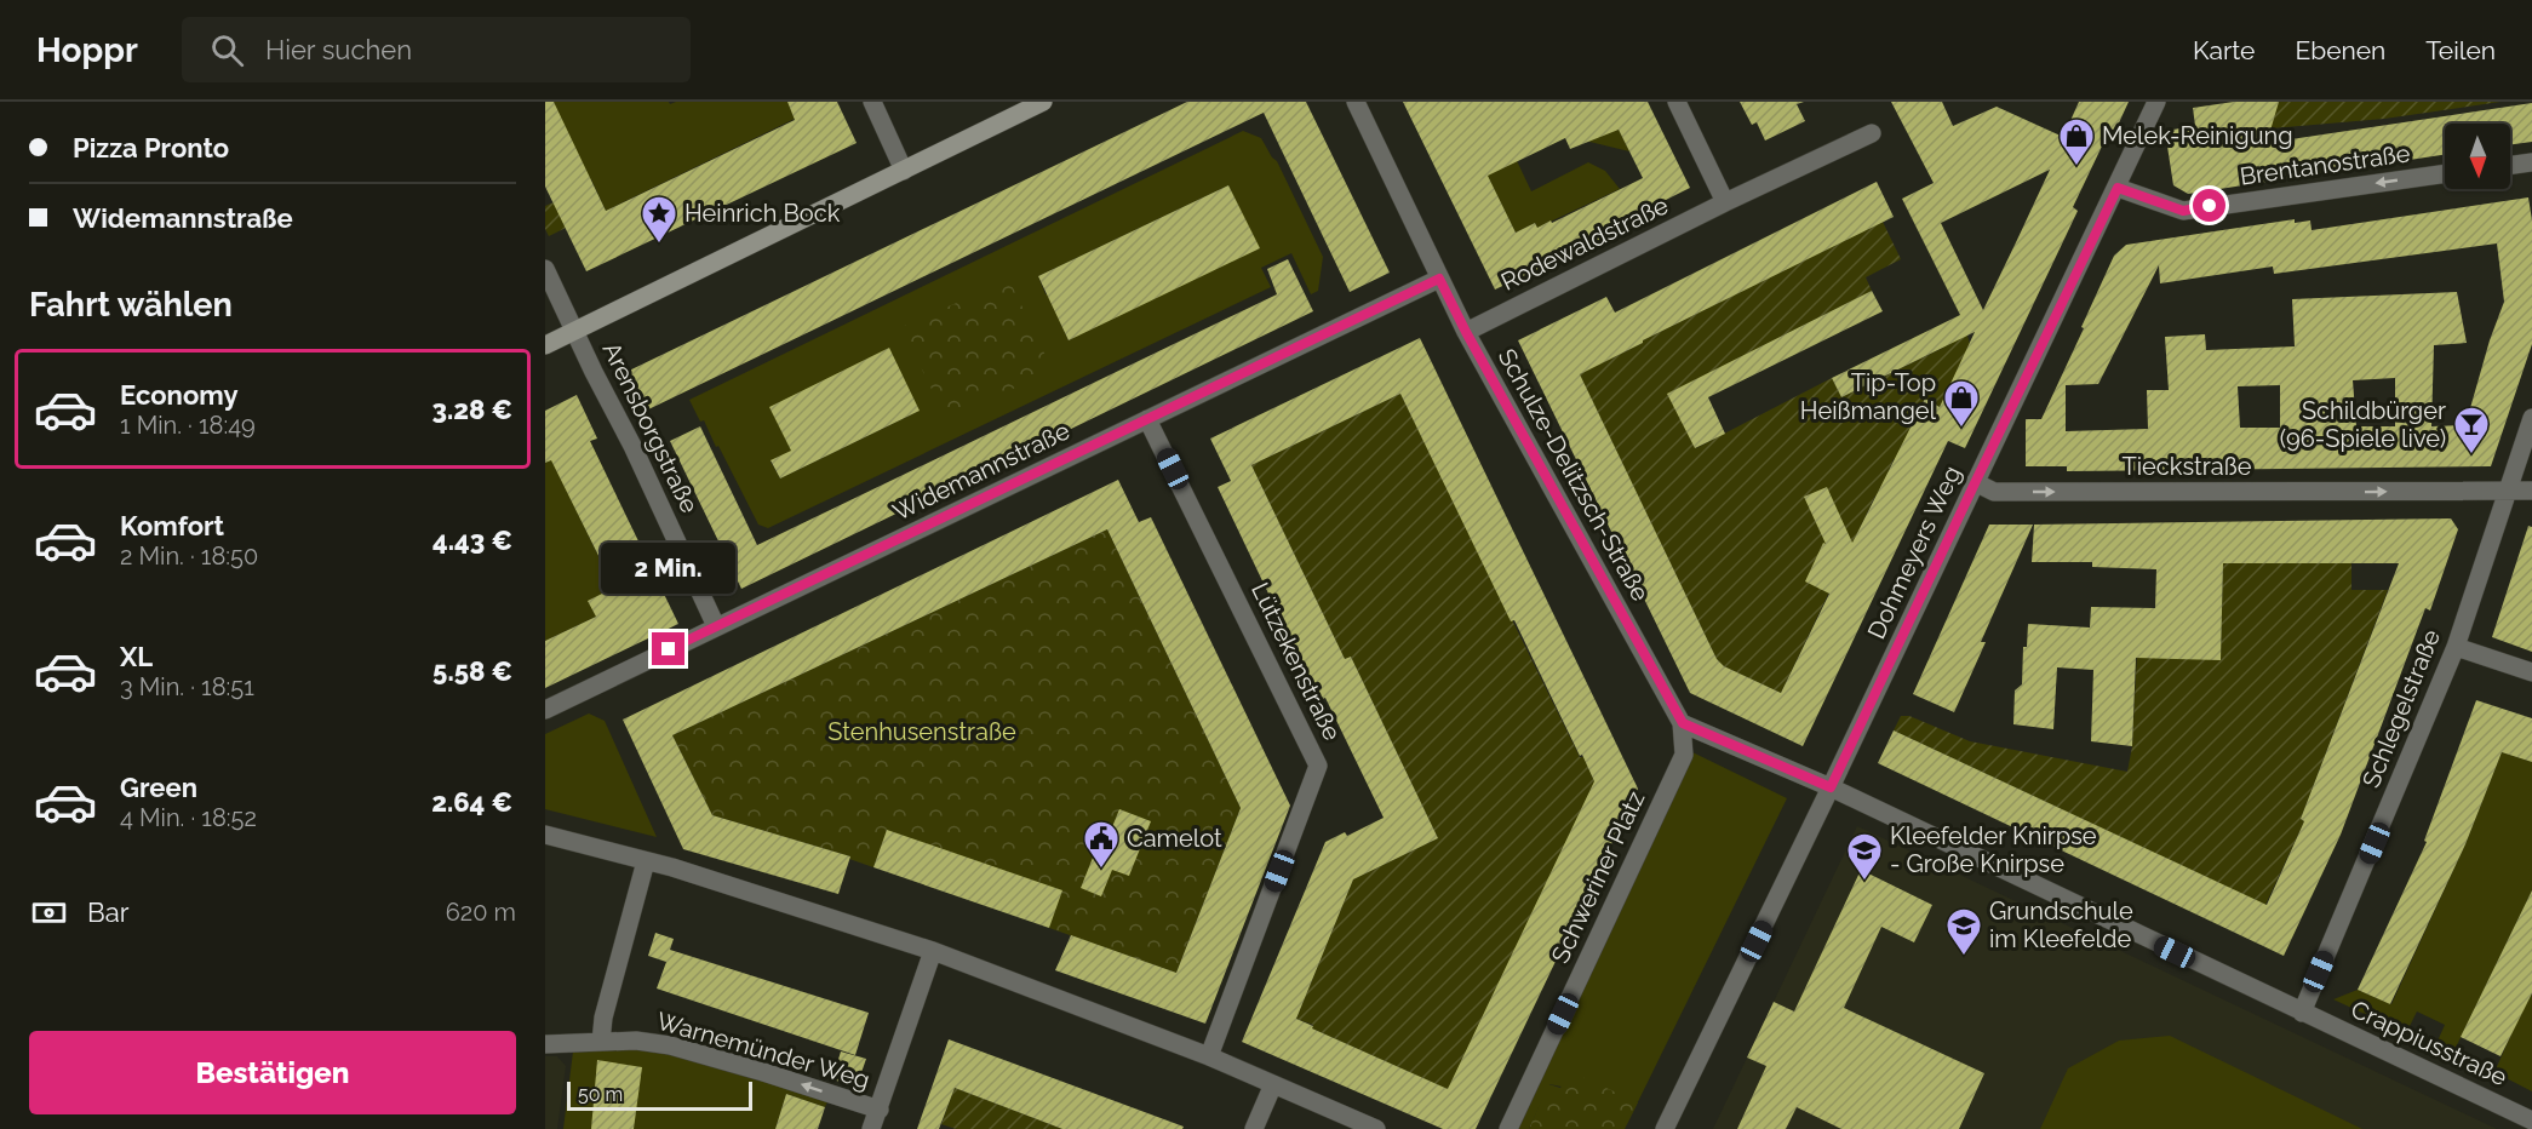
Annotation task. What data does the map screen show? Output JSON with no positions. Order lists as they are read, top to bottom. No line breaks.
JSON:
{"streets":{"street":["Brentanostraße","Rodewaldstraße","Arensborgstraße","Tieckstraße","Widemannstraße","Schulze-Delitzsch-Straße","Dohmeyers Weg","Lützekenstraße","Schlegelstraße","Schweriner Platz","Crappiusstraße","Warnemünder Weg"]},"crossings":[["Brentanostraße","Dohmeyers Weg"],["Rodewaldstraße","Schulze-Delitzsch-Straße"],["Arensborgstraße","Widemannstraße"],["Tieckstraße","Dohmeyers Weg"],["Tieckstraße","Schlegelstraße"],["Widemannstraße","Schulze-Delitzsch-Straße"],["Widemannstraße","Lützekenstraße"],["Schulze-Delitzsch-Straße","Schweriner Platz"],["Dohmeyers Weg","Crappiusstraße"],["Schlegelstraße","Crappiusstraße"]],"one_way":["Brentanostraße","Tieckstraße","Warnemünder Weg"],"parks":["Stenhusenstraße"],"places":{"shop":["Melek-Reinigung","Tip-Top Heißmangel"],"place":["Heinrich Bock"],"bar":["Schildbürger (96-Spiele live)"],"public building":["Camelot"],"school or university":["Kleefelder Knirpse - Große Knirpse","Grundschule im Kleefelde"]},"scale_bar":"50 m","north":"bottom","page":{"header":"Hoppr","search":"Hier suchen","nav":["Karte","Ebenen","Teilen"],"banner":["Pizza Pronto","Widemannstraße"],"heading":"Fahrt wählen","list":[{"name":"Economy","note":"1 Min. · 18:49","value":"3.28 €"},{"name":"Komfort","note":"2 Min. · 18:50","value":"4.43 €"},{"name":"XL","note":"3 Min. · 18:51","value":"5.58 €"},{"name":"Green","note":"4 Min. · 18:52","value":"2.64 €"}],"bubble":"2 Min.","pay":["Bar","620 m"],"buttons":"Bestätigen","scale":"50 m"}}
